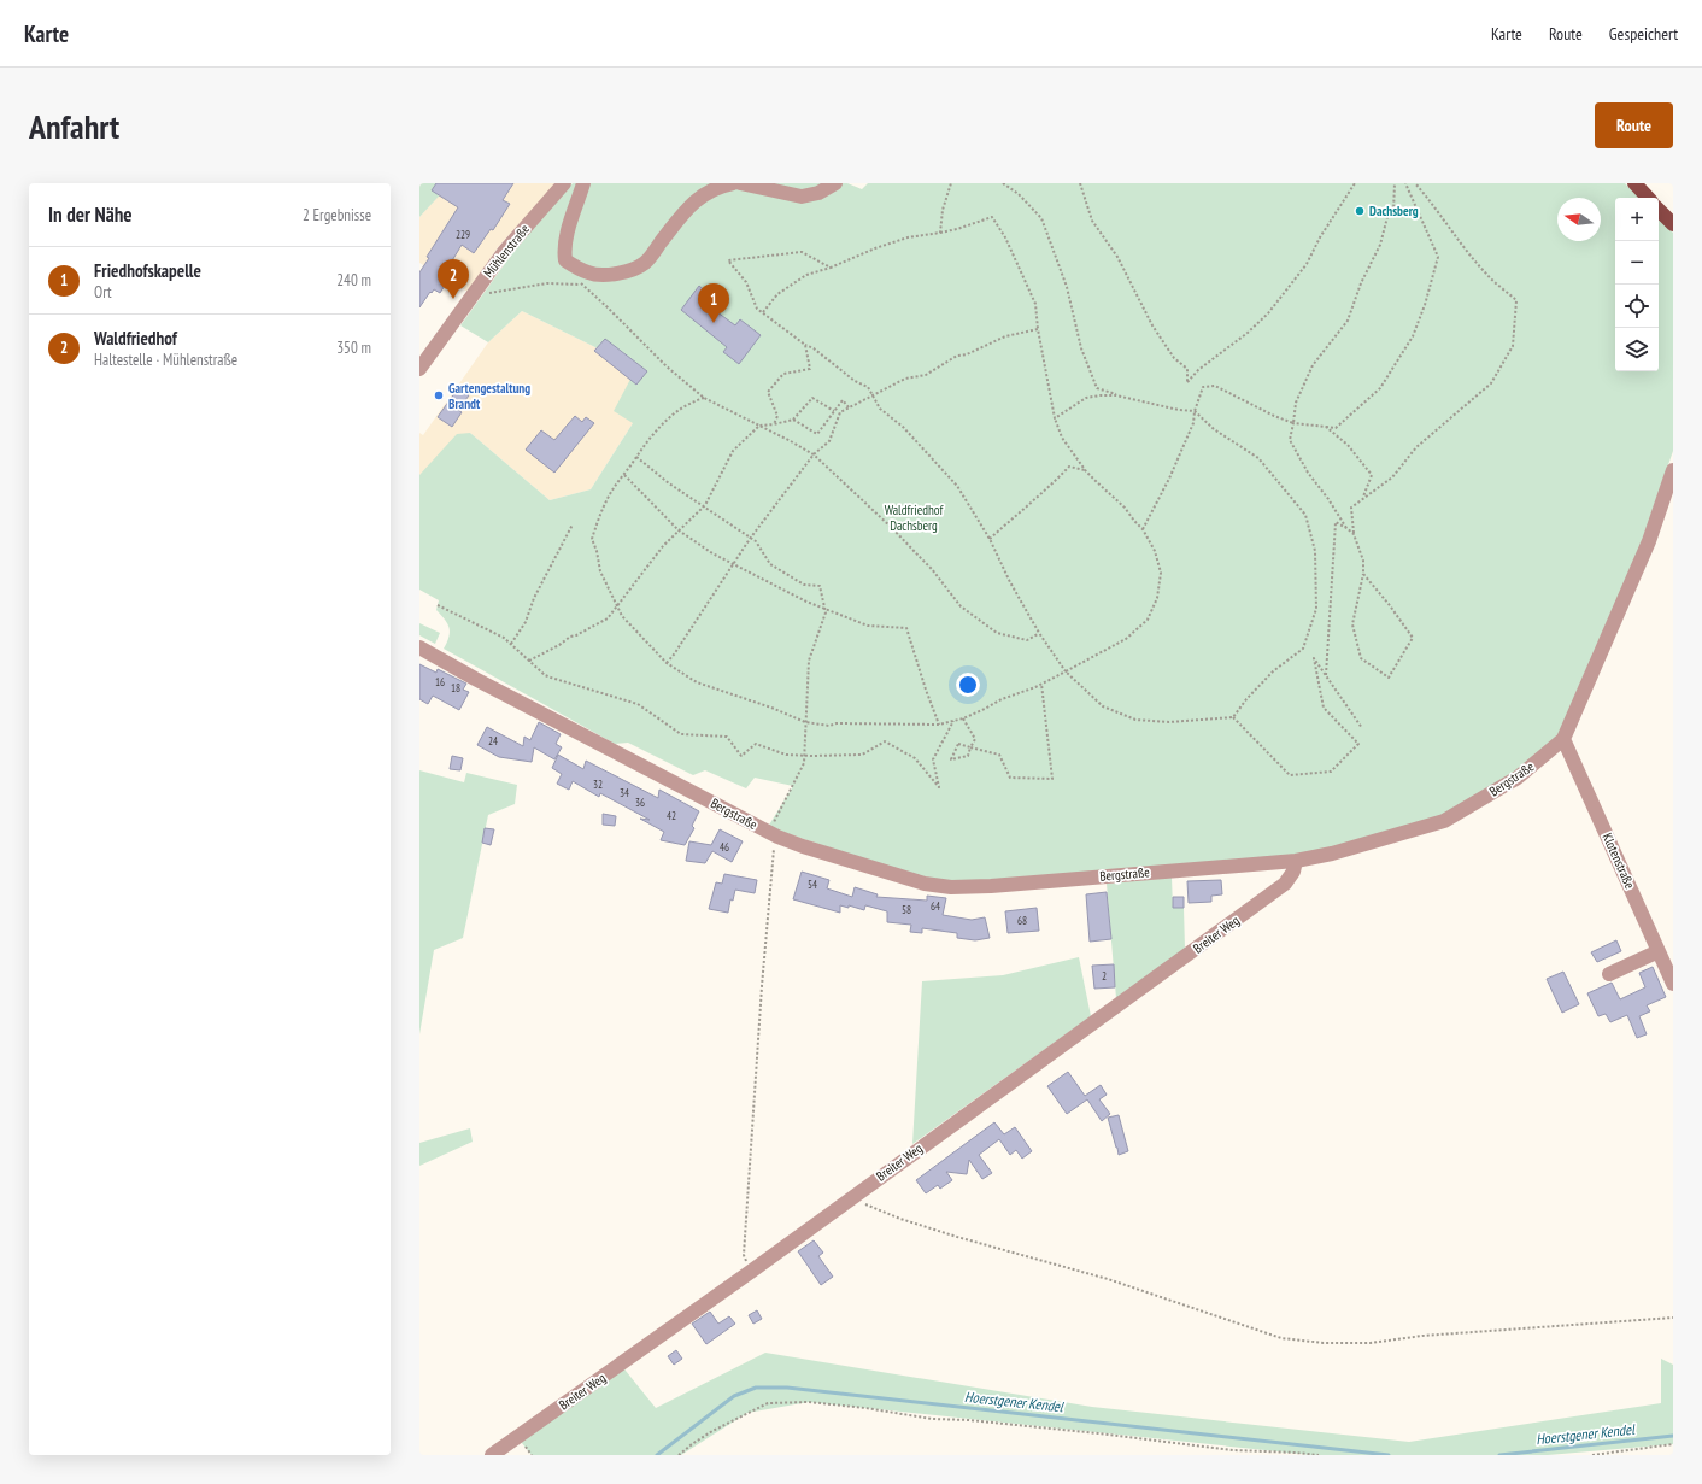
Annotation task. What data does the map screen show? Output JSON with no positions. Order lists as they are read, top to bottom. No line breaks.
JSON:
{"streets":{"street":["Mühlenstraße","Bergstraße","Klotenstraße","Breiter Weg"]},"crossings":[["Bergstraße","Klotenstraße"],["Bergstraße","Breiter Weg"]],"water":["Hoerstgener Kendel"],"parks":["Waldfriedhof Dachsberg"],"places":["Dachsberg","Gartengestaltung Brandt"],"house_numbers":["229","16","18","24","32","34","36","42","46","54","64","58","68","2"],"north":"left","page":{"header":"Karte","nav":["Karte","Route","Gespeichert"],"buttons":"Route","title":"Anfahrt","heading":["In der Nähe","2 Ergebnisse"],"map_buttons":["+","−"],"list":[{"mark":"1","name":"Friedhofskapelle","note":"Ort","value":"240 m"},{"mark":"2","name":"Waldfriedhof","note":"Haltestelle · Mühlenstraße","value":"350 m"}],"pins":["2","1"]}}
